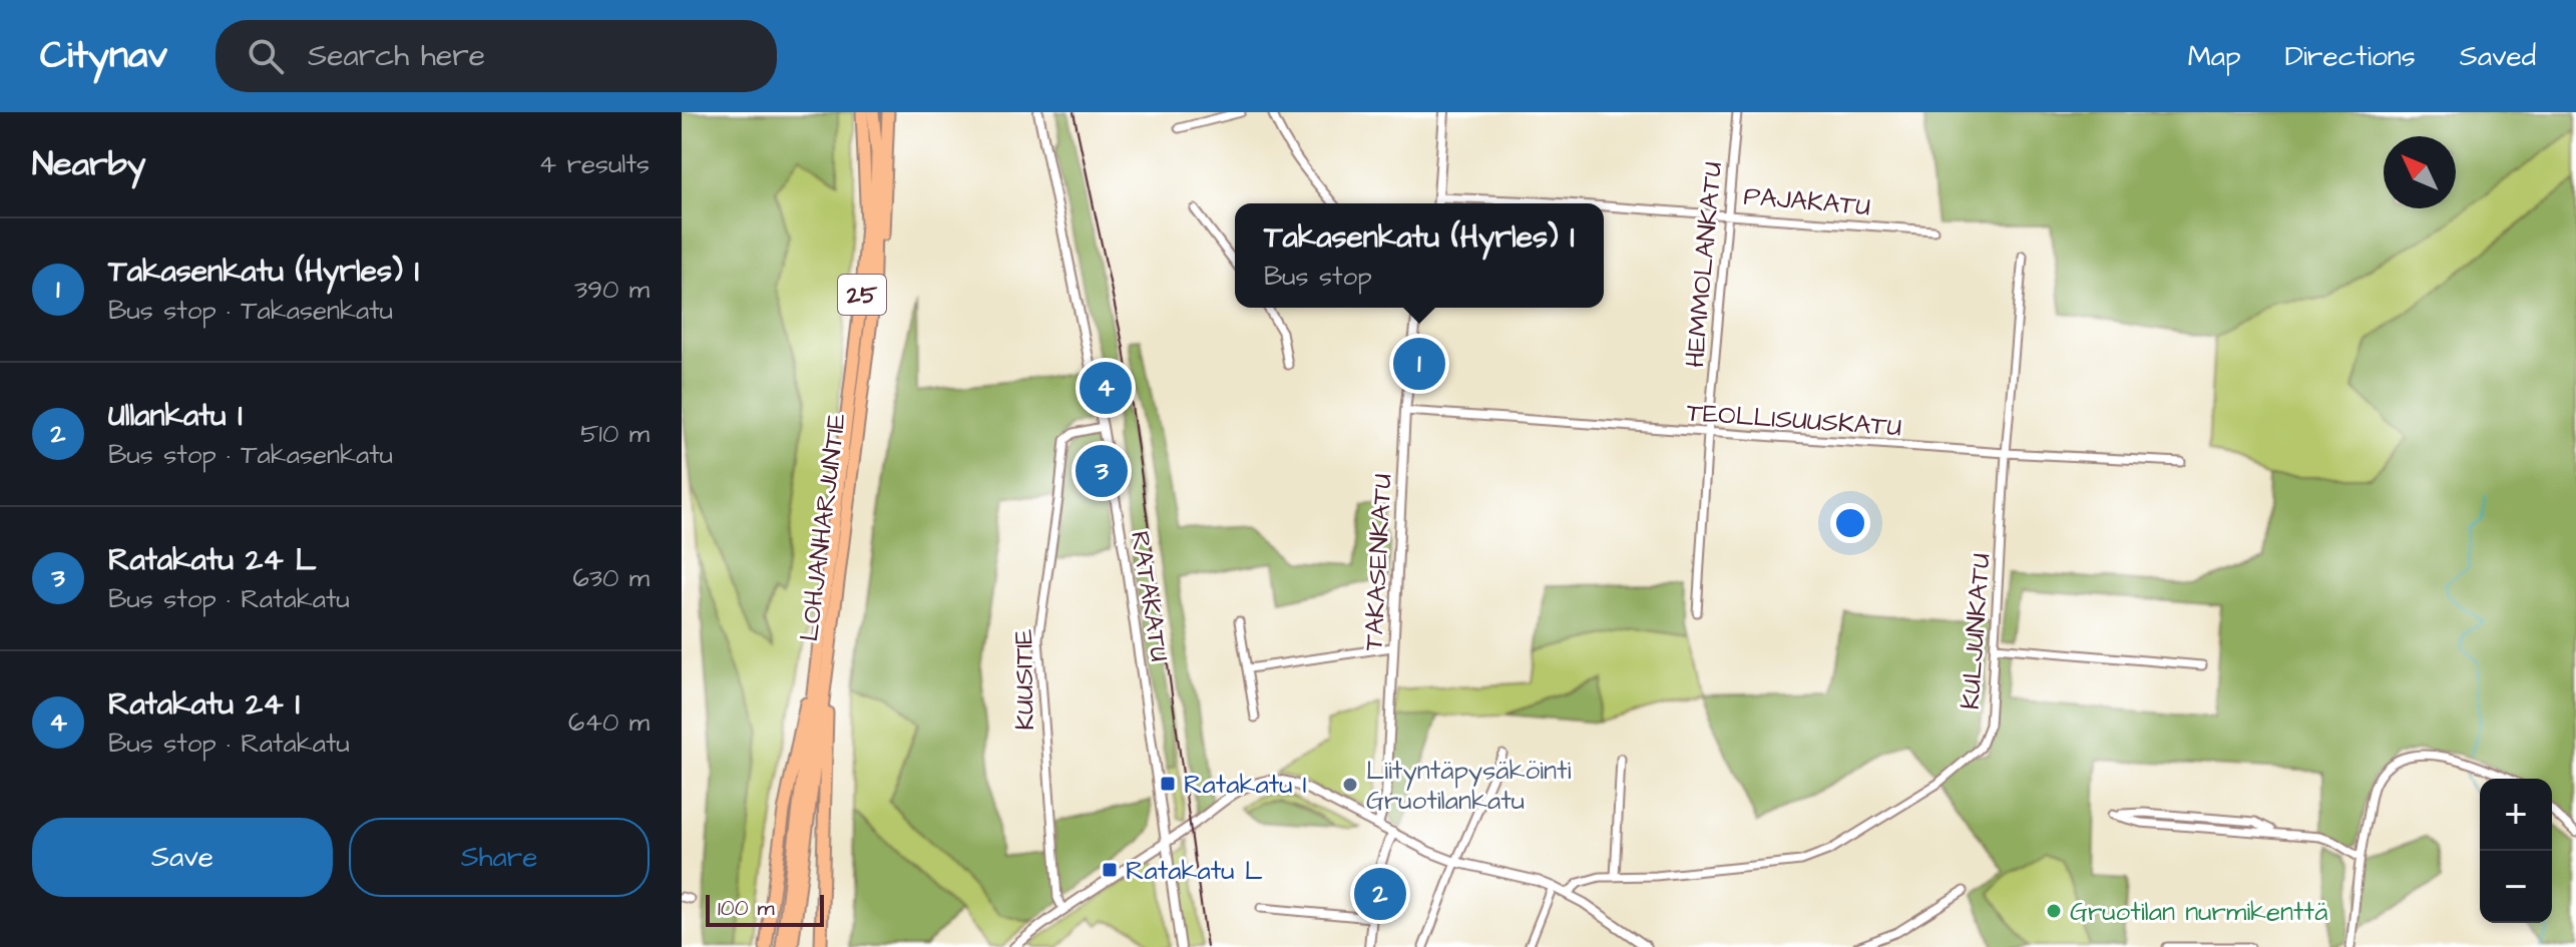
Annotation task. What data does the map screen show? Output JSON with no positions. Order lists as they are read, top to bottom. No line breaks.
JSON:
{"streets":{"highway":["25","LOHJANHARJUNTIE"],"street":["PAJAKATU","HEMMOLANKATU","TEOLLISUUSKATU","TAKASENKATU","RATAKATU","KULJUNKATU","KUUSITIE"]},"crossings":[["PAJAKATU","HEMMOLANKATU"],["HEMMOLANKATU","TEOLLISUUSKATU"],["TEOLLISUUSKATU","TAKASENKATU"],["TEOLLISUUSKATU","KULJUNKATU"],["RATAKATU","KUUSITIE"]],"places":{"transit":["Ratakatu I","Ratakatu L"],"other":["Liityntäpysäköinti Gruotilankatu","Gruotilan nurmikenttä"]},"scale_bar":"100 m","north":"top left","page":{"header":"Citynav","search":"Search here","nav":["Map","Directions","Saved"],"heading":["Nearby","4 results"],"popup":["Takasenkatu (Hyrles) I","Bus stop"],"list":[{"mark":"1","name":"Takasenkatu (Hyrles) I","note":"Bus stop · Takasenkatu","value":"390 m"},{"mark":"2","name":"Ullankatu I","note":"Bus stop · Takasenkatu","value":"510 m"},{"mark":"3","name":"Ratakatu 24 L","note":"Bus stop · Ratakatu","value":"630 m"},{"mark":"4","name":"Ratakatu 24 I","note":"Bus stop · Ratakatu","value":"640 m"}],"pins":["1","4","3","2"],"map_buttons":["+","−"],"buttons":["Save","Share"],"scale":"100 m"}}
